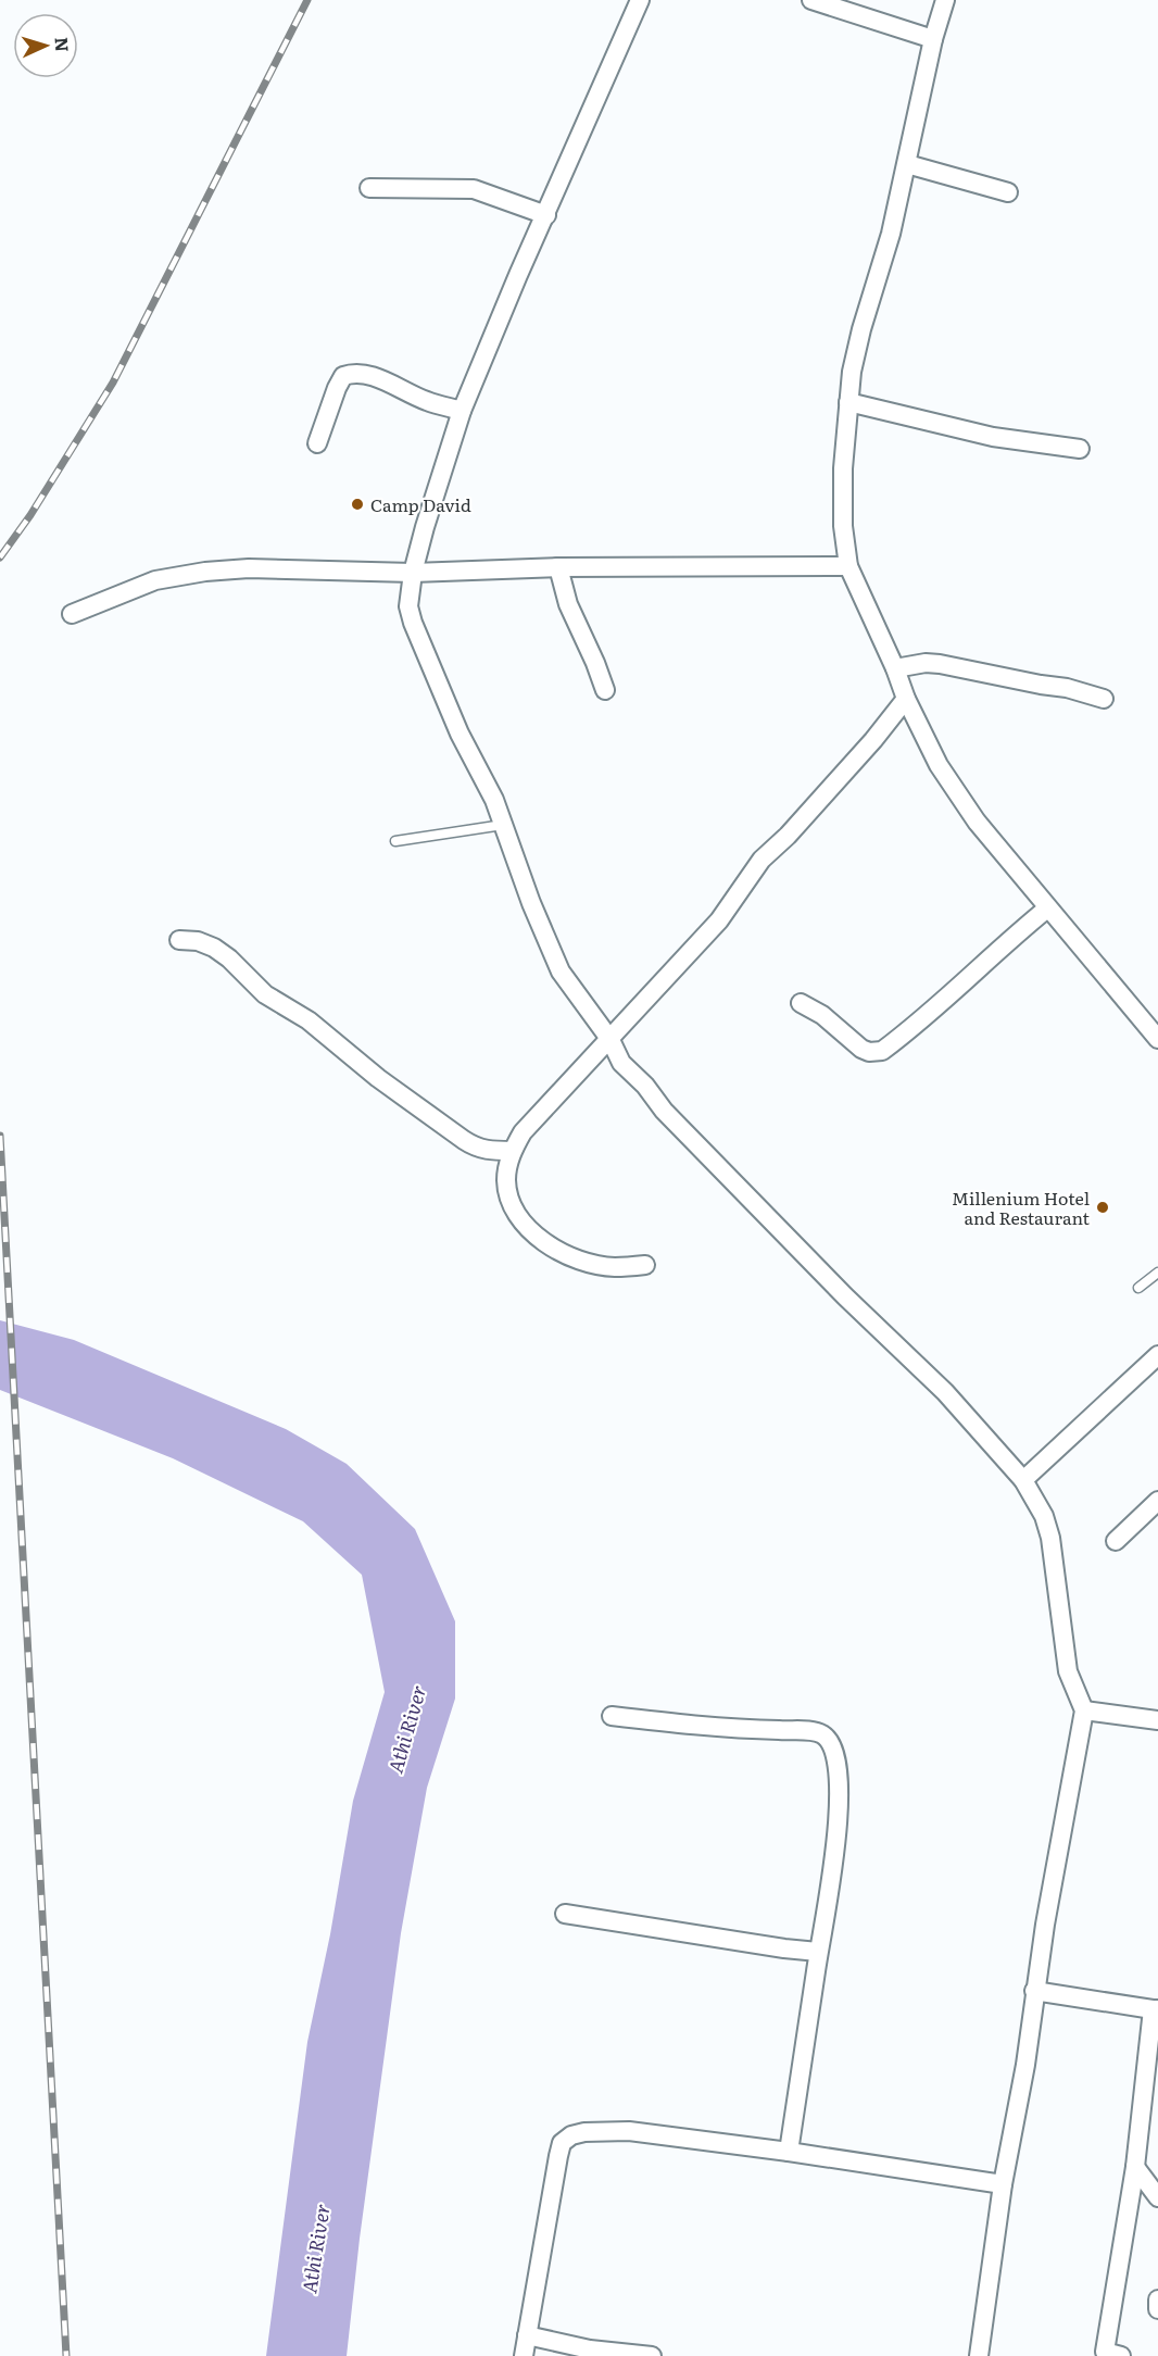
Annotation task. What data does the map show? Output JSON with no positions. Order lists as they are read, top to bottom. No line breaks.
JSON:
{"water":["Athi River"],"places":["Camp David","Millenium Hotel and Restaurant"],"north":"right"}
